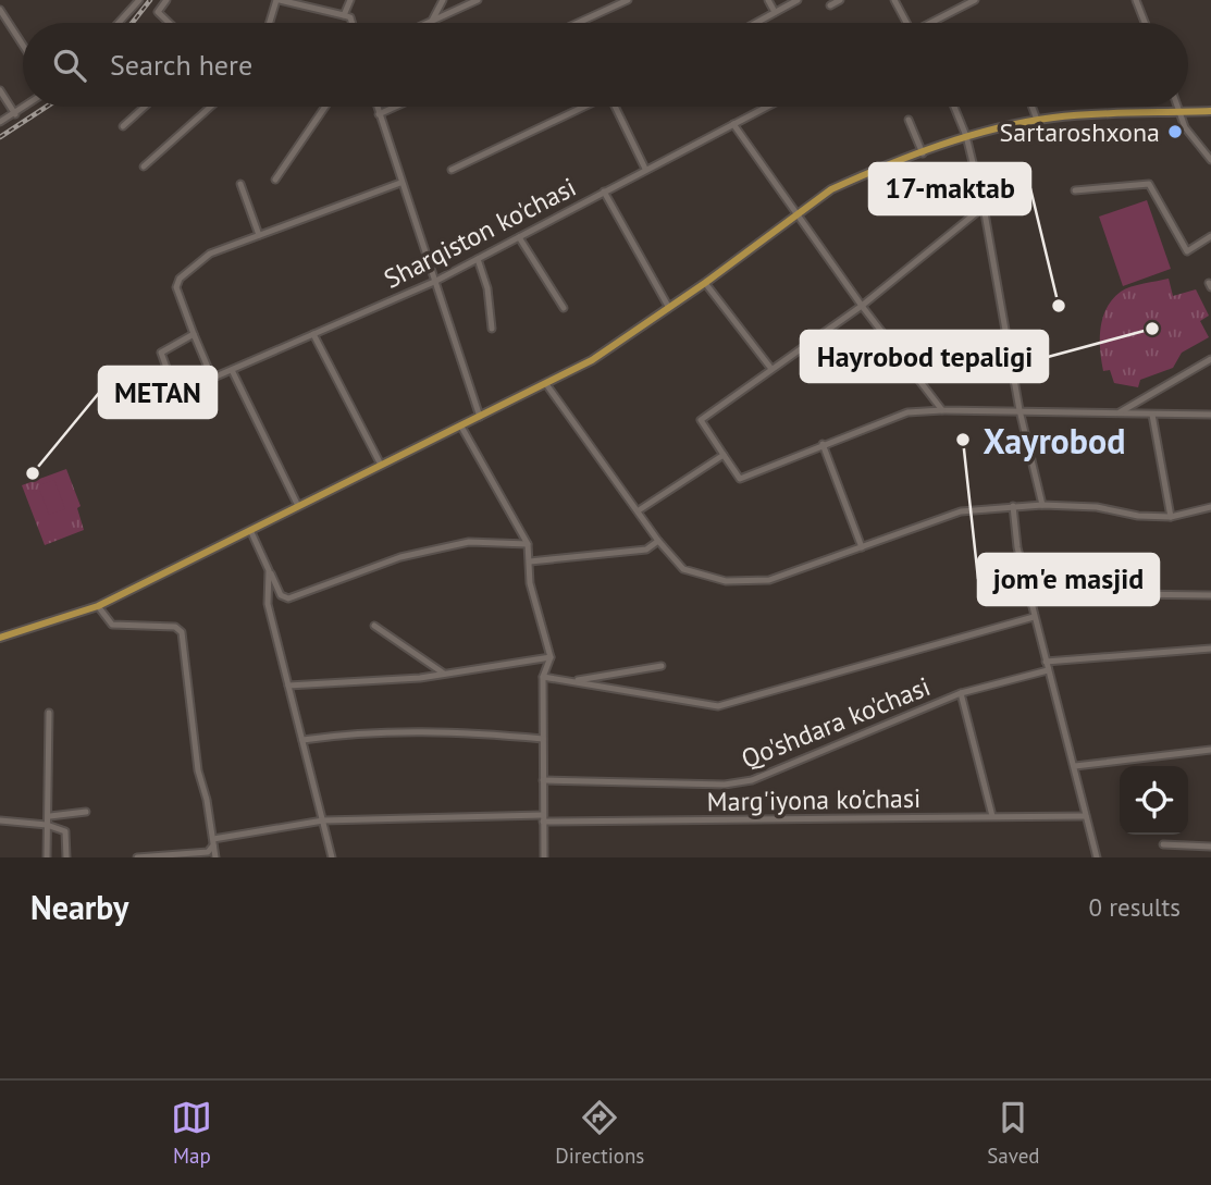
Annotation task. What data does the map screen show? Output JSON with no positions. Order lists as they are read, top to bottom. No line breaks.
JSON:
{"streets":{"street":["Sharqiston ko'chasi","Qo'shdara ko'chasi","Marg'iyona ko'chasi"]},"districts":["Xayrobod"],"places":["Sartaroshxona","17-maktab","Hayrobod tepaligi","jom'e masjid","METAN"],"page":{"search":"Search here","heading":["Nearby","0 results"],"nav":["Map","Directions","Saved"]}}
